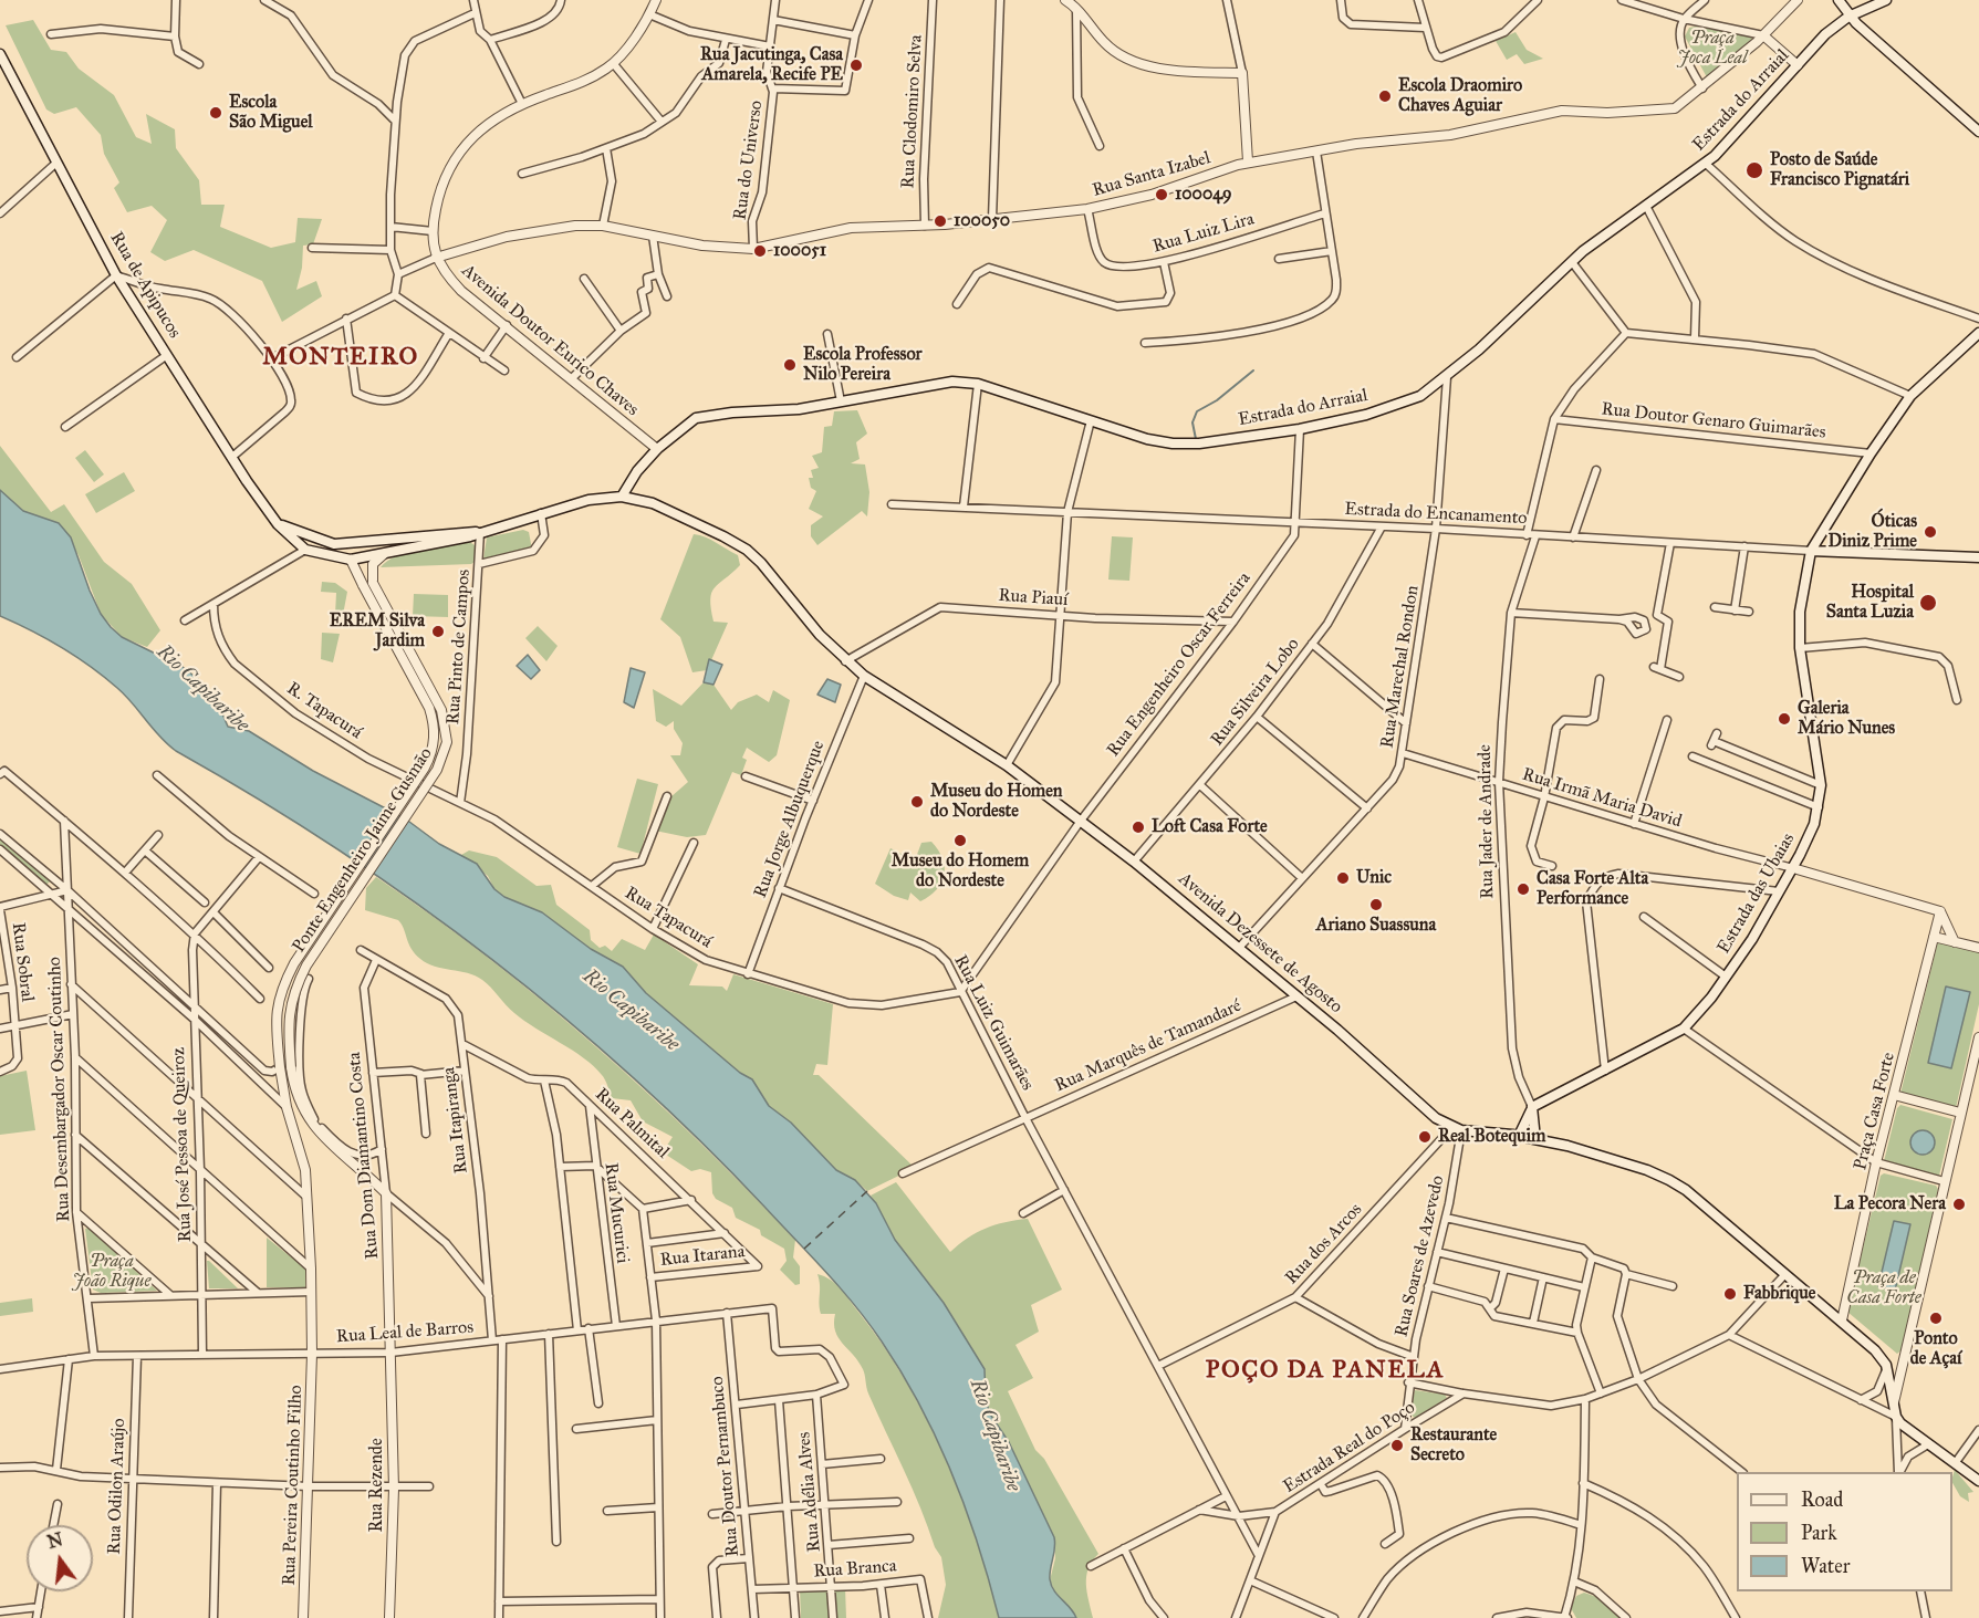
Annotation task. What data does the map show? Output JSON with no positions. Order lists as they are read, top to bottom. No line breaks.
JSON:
{"streets":{"main road":["Estrada do Arraial","Rua de Apipucos","Estrada do Encanamento","Rua Jader de Andrade","Estrada das Ubaias","Avenida Dezessete de Agosto"],"street":["Rua Clodomiro Selva","Rua do Universo","Rua Santa Izabel","Rua Luiz Lira","Avenida Doutor Eurico Chaves","Rua Doutor Genaro Guimarães","Rua Piauí","Rua Pinto de Campos","Rua Engenheiro Oscar Ferreira","Rua Marechal Rondon","Rua Silveira Lobo","R. Tapacurá","Rua Irmã Maria David","Rua Jorge Albuquerque","Ponte Engenheiro Jaime Gusmão","Rua Tapacurá","Rua Sobral","Rua Luiz Guimarães","Rua Marquês de Tamandaré","Rua Desembargador Oscar Coutinho","Praça Casa Forte","Rua Itapiranga","Rua Palmital","Rua José Pessoa de Queiroz","Rua Dom Diamantino Costa","Rua Mucurici","Rua dos Arcos","Rua Itarana","Rua Soares de Azevedo","Rua Leal de Barros","Estrada Real do Poço","Rua Doutor Pernambuco","Rua Pereira Coutinho Filho","Rua Rezende","Rua Odilon Araújo","Rua Adélia Alves","Rua Branca"]},"crossings":[["Estrada do Arraial","Avenida Doutor Eurico Chaves"],["Estrada do Arraial","Rua Marechal Rondon"],["Estrada do Arraial","Avenida Dezessete de Agosto"],["Rua Clodomiro Selva","Rua Santa Izabel"],["Rua do Universo","Rua Santa Izabel"],["Rua Santa Izabel","Rua Luiz Lira"],["Rua Santa Izabel","Avenida Doutor Eurico Chaves"],["Rua de Apipucos","Avenida Dezessete de Agosto"],["Rua Doutor Genaro Guimarães","Estrada das Ubaias"],["Estrada do Encanamento","Rua Engenheiro Oscar Ferreira"],["Estrada do Encanamento","Rua Marechal Rondon"],["Estrada do Encanamento","Rua Silveira Lobo"],["Estrada do Encanamento","Rua Jader de Andrade"],["Estrada do Encanamento","Estrada das Ubaias"],["Rua Piauí","Rua Engenheiro Oscar Ferreira"],["Rua Piauí","Avenida Dezessete de Agosto"],["Rua Pinto de Campos","R. Tapacurá"],["Rua Pinto de Campos","Rua Tapacurá"],["Rua Pinto de Campos","Avenida Dezessete de Agosto"],["Rua Engenheiro Oscar Ferreira","Rua Tapacurá"],["Rua Engenheiro Oscar Ferreira","Avenida Dezessete de Agosto"],["Rua Engenheiro Oscar Ferreira","Rua Luiz Guimarães"],["Rua Marechal Rondon","Rua Irmã Maria David"],["Rua Marechal Rondon","Avenida Dezessete de Agosto"],["Rua Silveira Lobo","Avenida Dezessete de Agosto"],["R. Tapacurá","Rua Tapacurá"],["Rua Irmã Maria David","Rua Jader de Andrade"],["Rua Irmã Maria David","Estrada das Ubaias"],["Rua Jorge Albuquerque","Rua Tapacurá"],["Rua Jorge Albuquerque","Avenida Dezessete de Agosto"],["Rua Jorge Albuquerque","Rua Luiz Guimarães"],["Rua Jader de Andrade","Estrada das Ubaias"],["Ponte Engenheiro Jaime Gusmão","Avenida Dezessete de Agosto"],["Ponte Engenheiro Jaime Gusmão","Rua Dom Diamantino Costa"],["Ponte Engenheiro Jaime Gusmão","Rua Pereira Coutinho Filho"],["Rua Tapacurá","Rua Luiz Guimarães"],["Avenida Dezessete de Agosto","Rua Marquês de Tamandaré"],["Avenida Dezessete de Agosto","Rua dos Arcos"],["Avenida Dezessete de Agosto","Rua Soares de Azevedo"],["Rua Luiz Guimarães","Rua Marquês de Tamandaré"],["Rua Luiz Guimarães","Rua dos Arcos"],["Rua Luiz Guimarães","Estrada Real do Poço"],["Rua Desembargador Oscar Coutinho","Rua Leal de Barros"],["Rua Itapiranga","Rua Palmital"],["Rua Itapiranga","Rua Dom Diamantino Costa"],["Rua Itapiranga","Rua Leal de Barros"],["Rua Palmital","Rua Mucurici"],["Rua Palmital","Rua Itarana"],["Rua José Pessoa de Queiroz","Rua Leal de Barros"],["Rua Dom Diamantino Costa","Rua Leal de Barros"],["Rua Dom Diamantino Costa","Rua Rezende"],["Rua Mucurici","Rua Leal de Barros"],["Rua dos Arcos","Rua Soares de Azevedo"],["Rua Soares de Azevedo","Estrada Real do Poço"],["Rua Leal de Barros","Rua Doutor Pernambuco"],["Rua Leal de Barros","Rua Pereira Coutinho Filho"],["Rua Leal de Barros","Rua Rezende"],["Rua Leal de Barros","Rua Odilon Araújo"],["Rua Leal de Barros","Rua Adélia Alves"],["Rua Doutor Pernambuco","Rua Branca"],["Rua Adélia Alves","Rua Branca"]],"districts":["MONTEIRO","POÇO DA PANELA"],"water":["Rio Capibaribe"],"parks":["Praça Joca Leal","Praça João Rique","Praça de Casa Forte"],"places":["Rua Jacutinga, Casa Amarela, Recife PE","Escola Draomiro Chaves Aguiar","Escola São Miguel","Posto de Saúde Francisco Pignatári","100049","100050","100051","Escola Professor Nilo Pereira","Óticas Diniz Prime","Hospital Santa Luzia","EREM Silva Jardim","Galeria Mário Nunes","Museu do Homen do Nordeste","Loft Casa Forte","Museu do Homem do Nordeste","Unic","Casa Forte Alta Performance","Ariano Suassuna","Real Botequim","La Pecora Nera","Fabbrique","Ponto de Açaí","Restaurante Secreto"],"legend":["Road","Park","Water"],"north":"top"}
